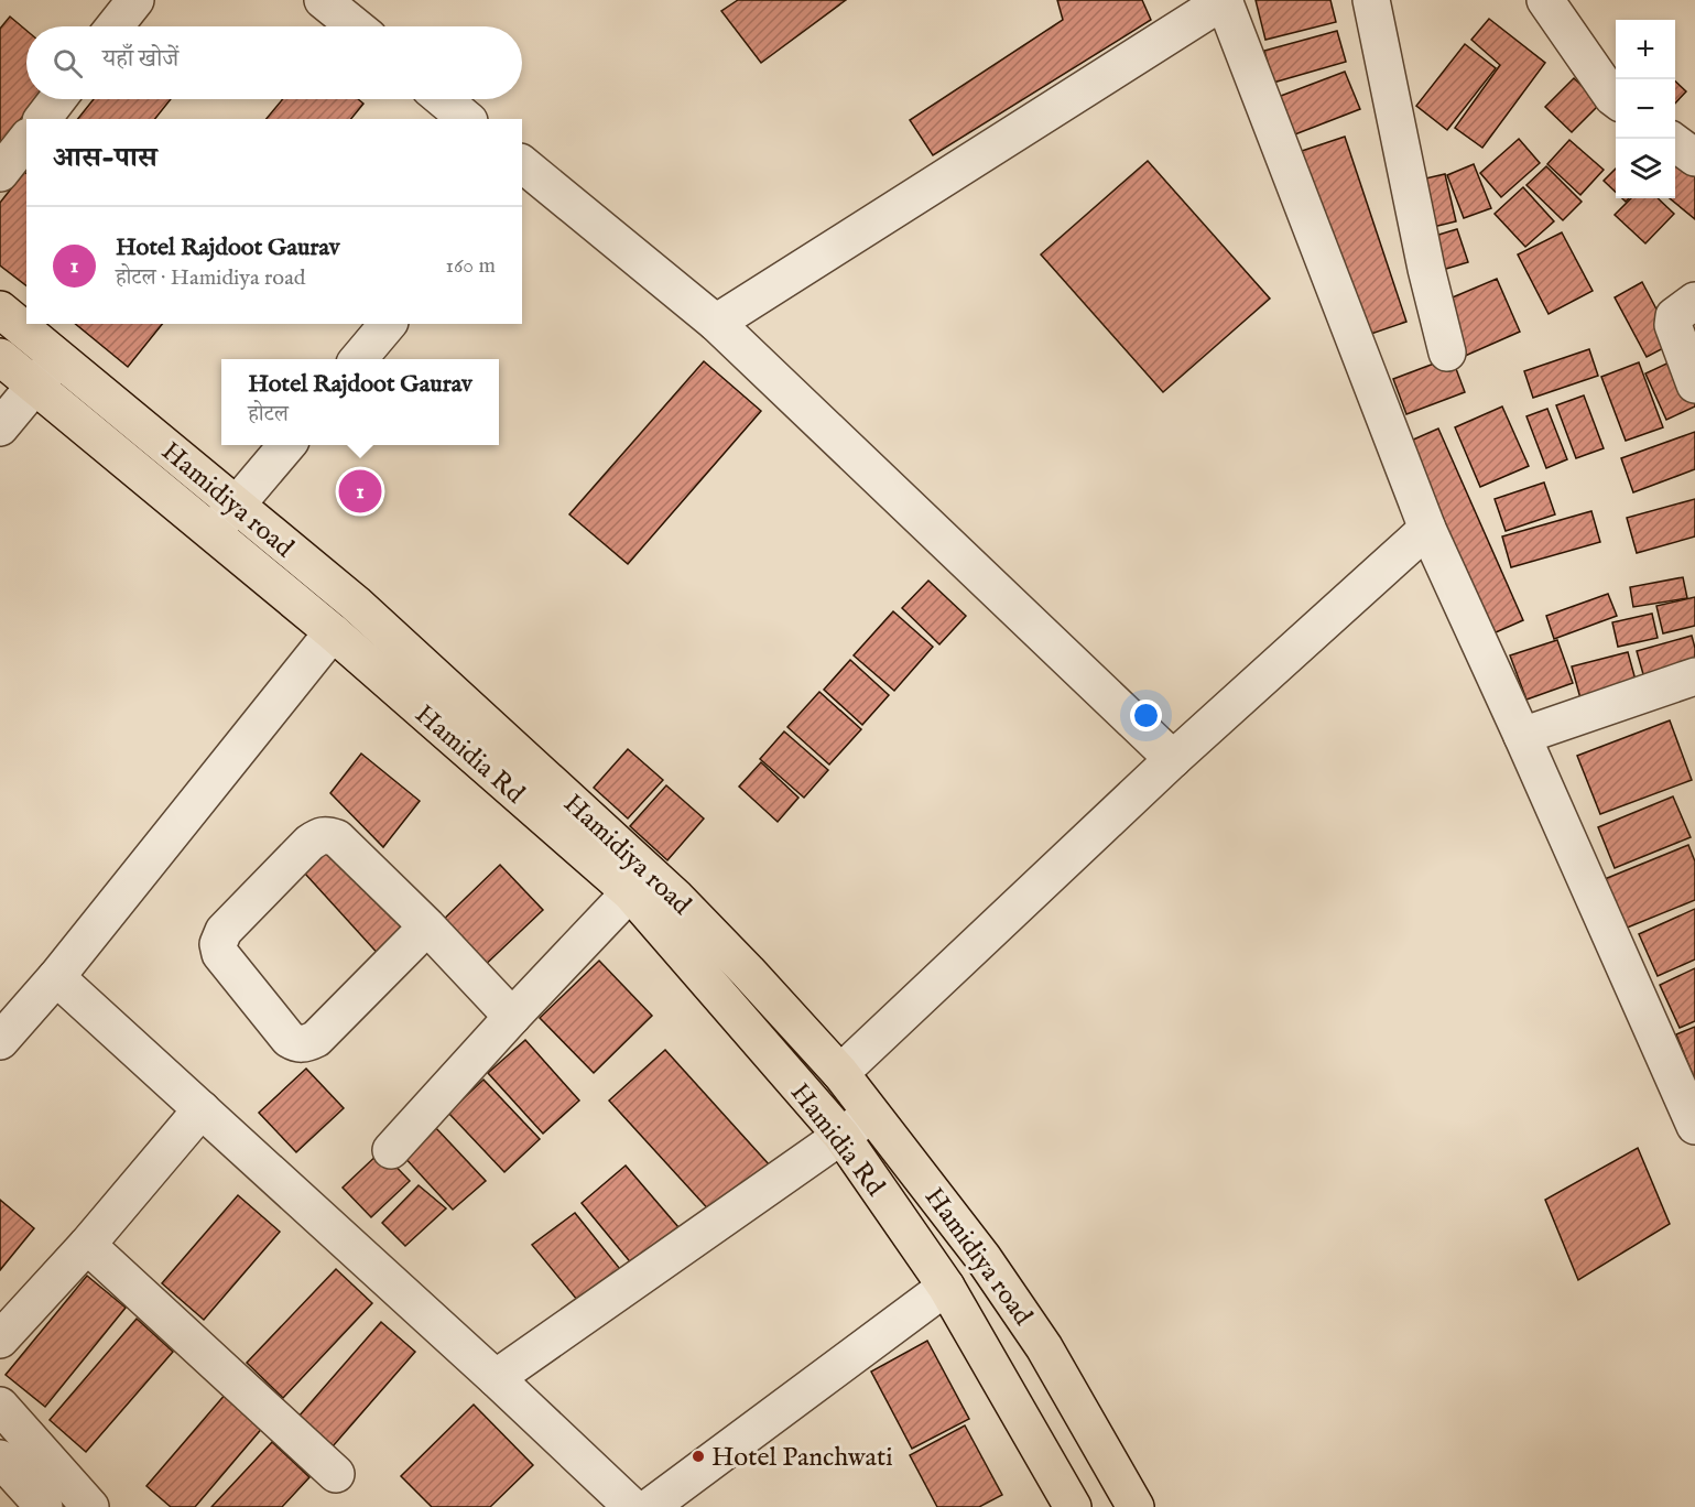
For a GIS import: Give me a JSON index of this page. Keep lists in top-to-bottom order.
{
  "streets": {
    "main road": ["Hamidiya road", "Hamidia Rd"]
  },
  "places": ["Hotel Panchwati"],
  "page": {
    "map_buttons": ["+", "−"],
    "search": "यहाँ खोजें",
    "heading": "आस-पास",
    "list": [
      {
        "mark": "1",
        "name": "Hotel Rajdoot Gaurav",
        "note": "होटल · Hamidiya road",
        "value": "160 m"
      }
    ],
    "popup": ["Hotel Rajdoot Gaurav", "होटल"],
    "pins": "1"
  }
}
